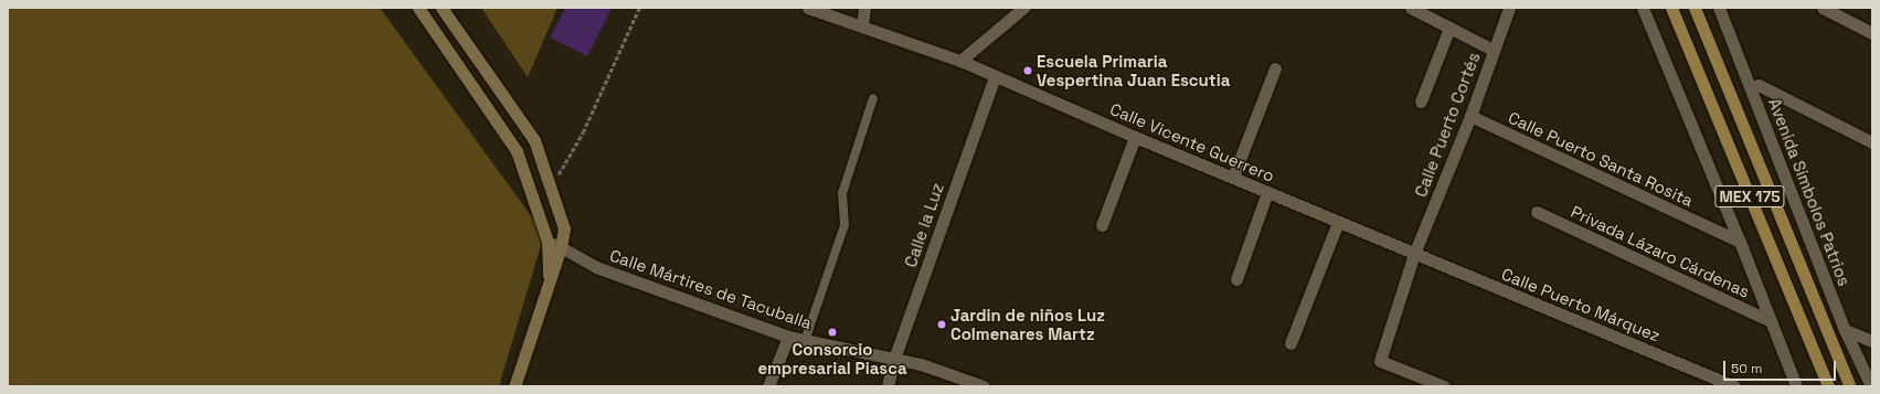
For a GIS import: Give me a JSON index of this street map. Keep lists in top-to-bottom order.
{
  "streets": {
    "main road": ["Avenida Símbolos Patrios", "MEX 175"],
    "street": [
      "Calle Puerto Cortés",
      "Calle Vicente Guerrero",
      "Calle Puerto Santa Rosita",
      "Calle la Luz",
      "Privada Lázaro Cárdenas",
      "Calle Mártires de Tacuballa",
      "Calle Puerto Márquez"
    ]
  },
  "crossings": [
    ["Calle Puerto Cortés", "Calle Vicente Guerrero"],
    ["Calle Puerto Cortés", "Calle Puerto Santa Rosita"],
    ["Calle Puerto Cortés", "Calle Puerto Márquez"],
    ["Calle Vicente Guerrero", "Calle la Luz"],
    ["Calle Vicente Guerrero", "Calle Puerto Márquez"],
    ["Calle la Luz", "Calle Mártires de Tacuballa"]
  ],
  "places": ["Escuela Primaria Vespertina Juan Escutia", "Jardin de niños Luz Colmenares Martz", "Consorcio empresarial Piasca"],
  "scale_bar": "50 m"
}
